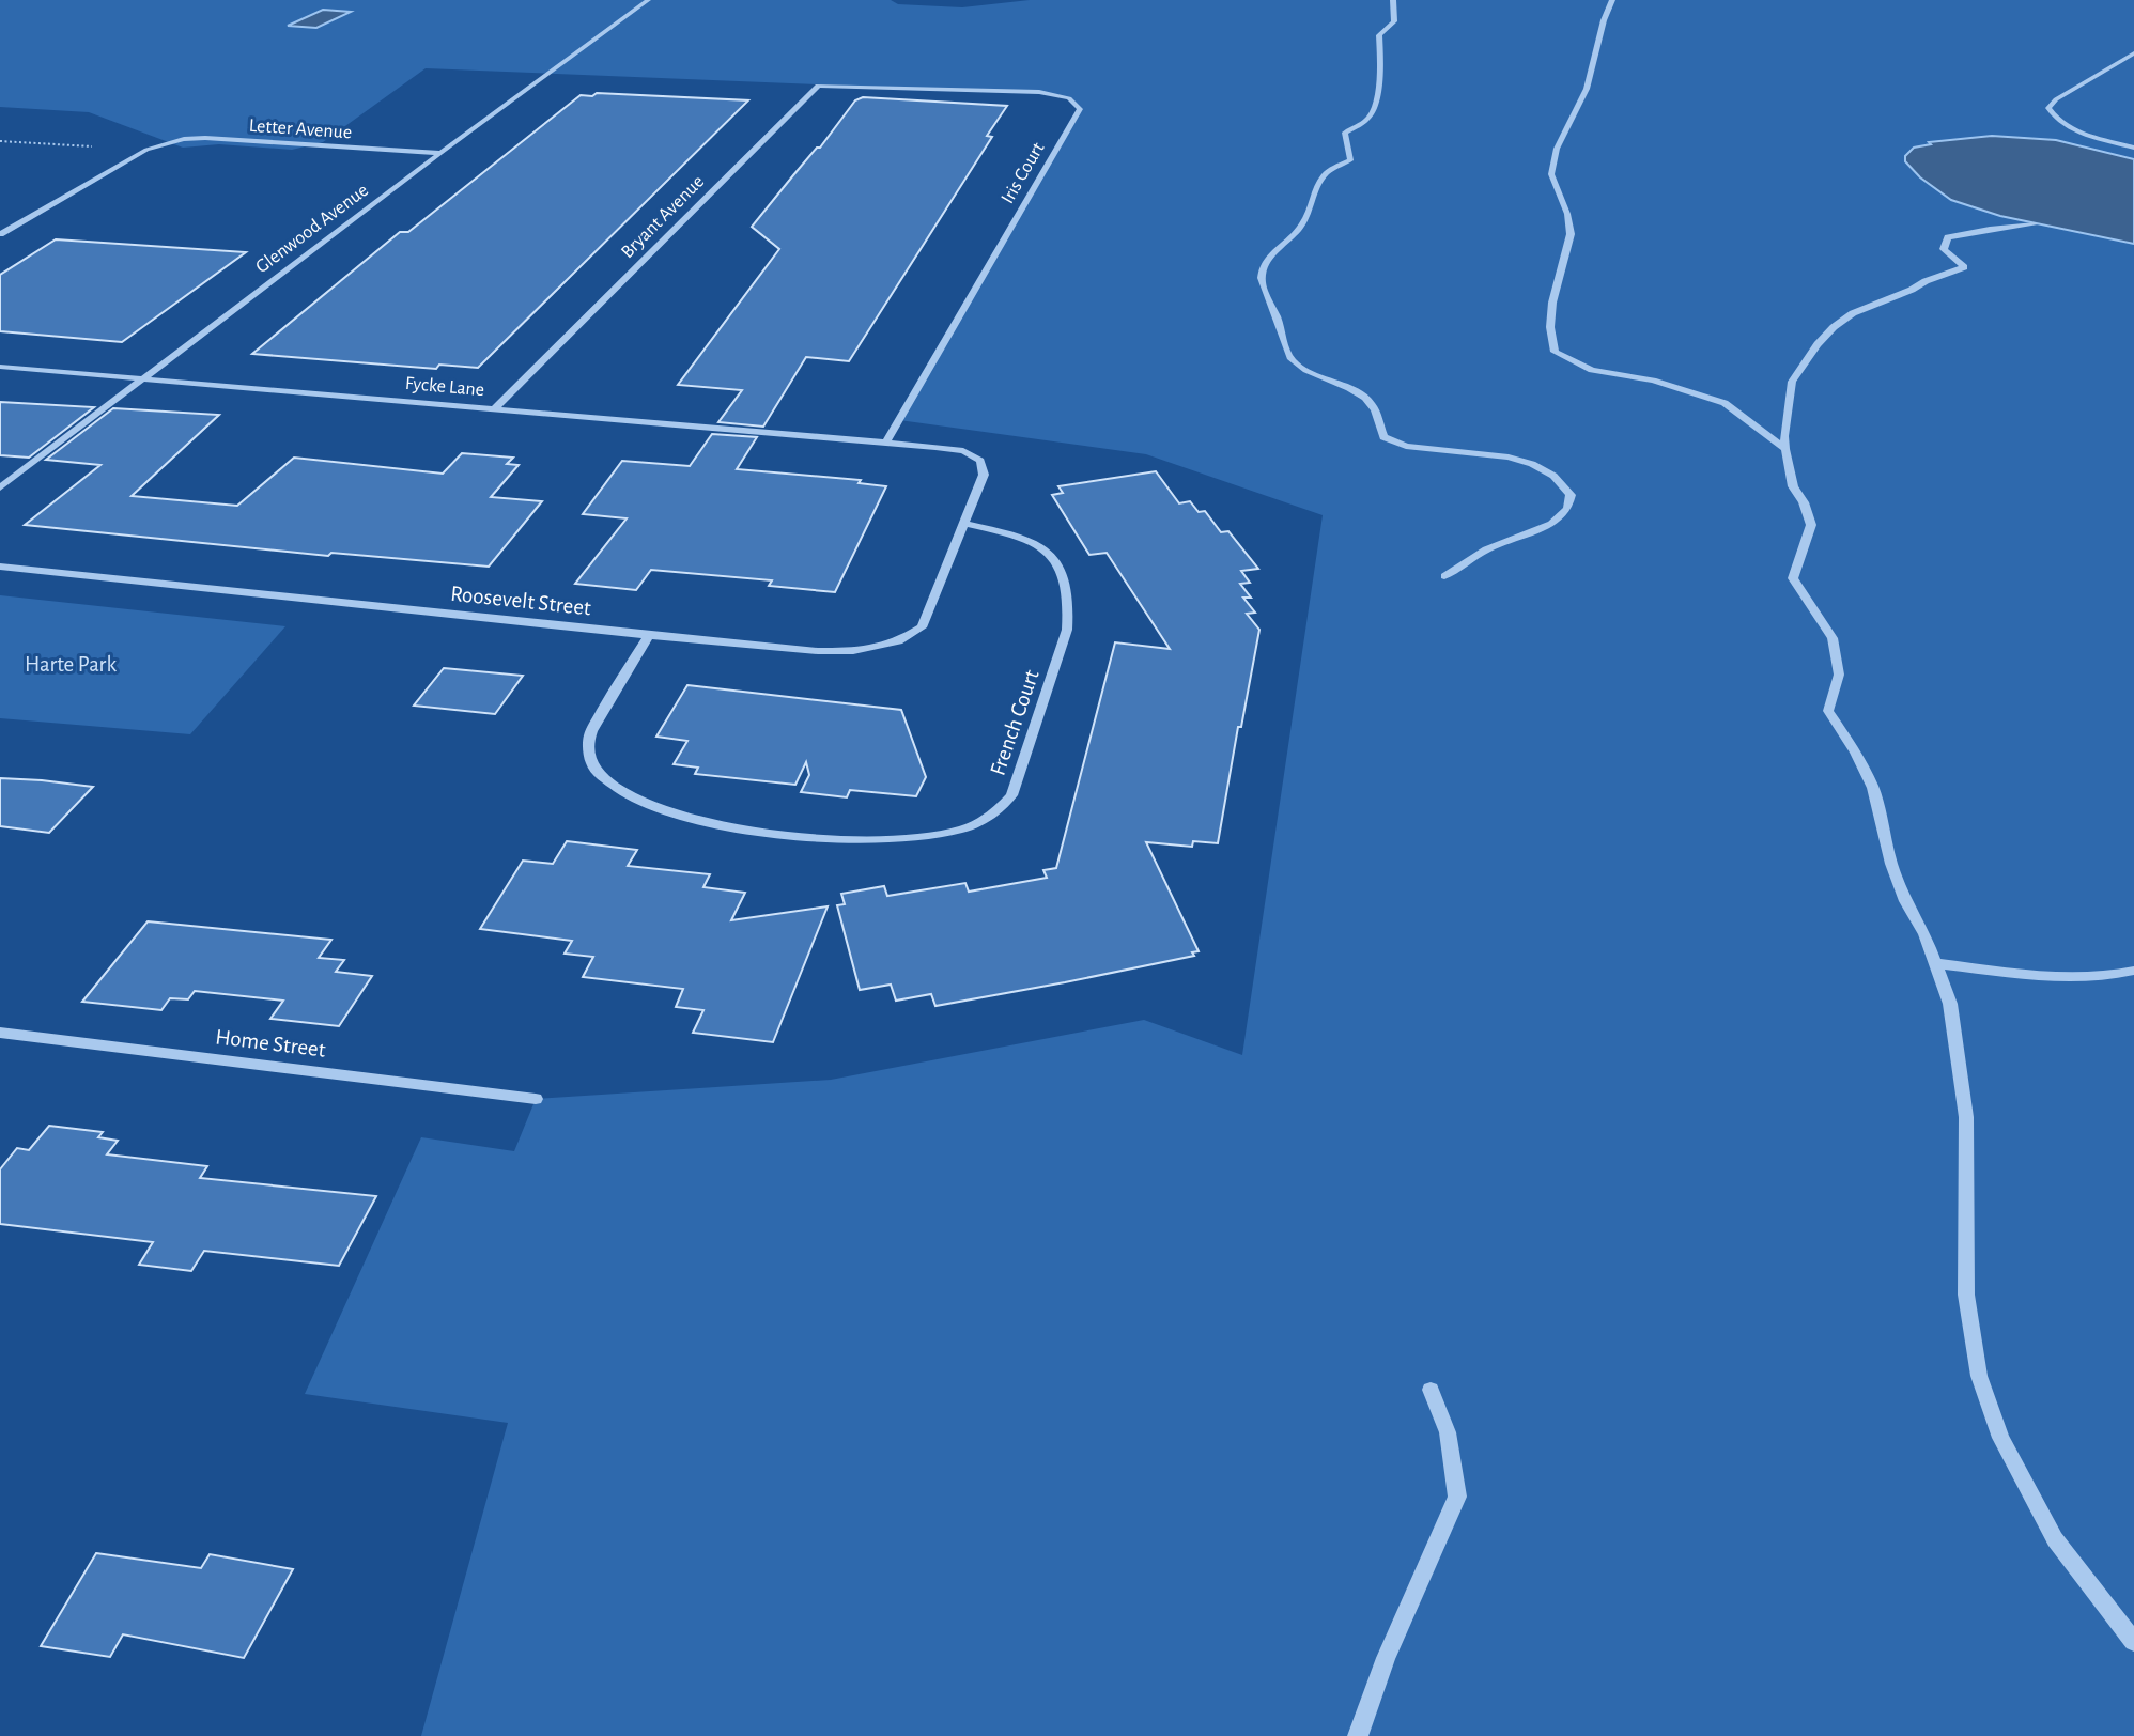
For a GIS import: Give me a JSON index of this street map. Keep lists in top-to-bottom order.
{
  "streets": {
    "street": [
      "Letter Avenue",
      "Iris Court",
      "Bryant Avenue",
      "Glenwood Avenue",
      "Fycke Lane",
      "Roosevelt Street",
      "French Court",
      "Home Street"
    ]
  },
  "crossings": [
    ["Letter Avenue", "Glenwood Avenue"],
    ["Iris Court", "Bryant Avenue"],
    ["Iris Court", "Fycke Lane"],
    ["Bryant Avenue", "Fycke Lane"],
    ["Glenwood Avenue", "Fycke Lane"],
    ["Roosevelt Street", "French Court"]
  ],
  "parks": ["Harte Park"]
}
